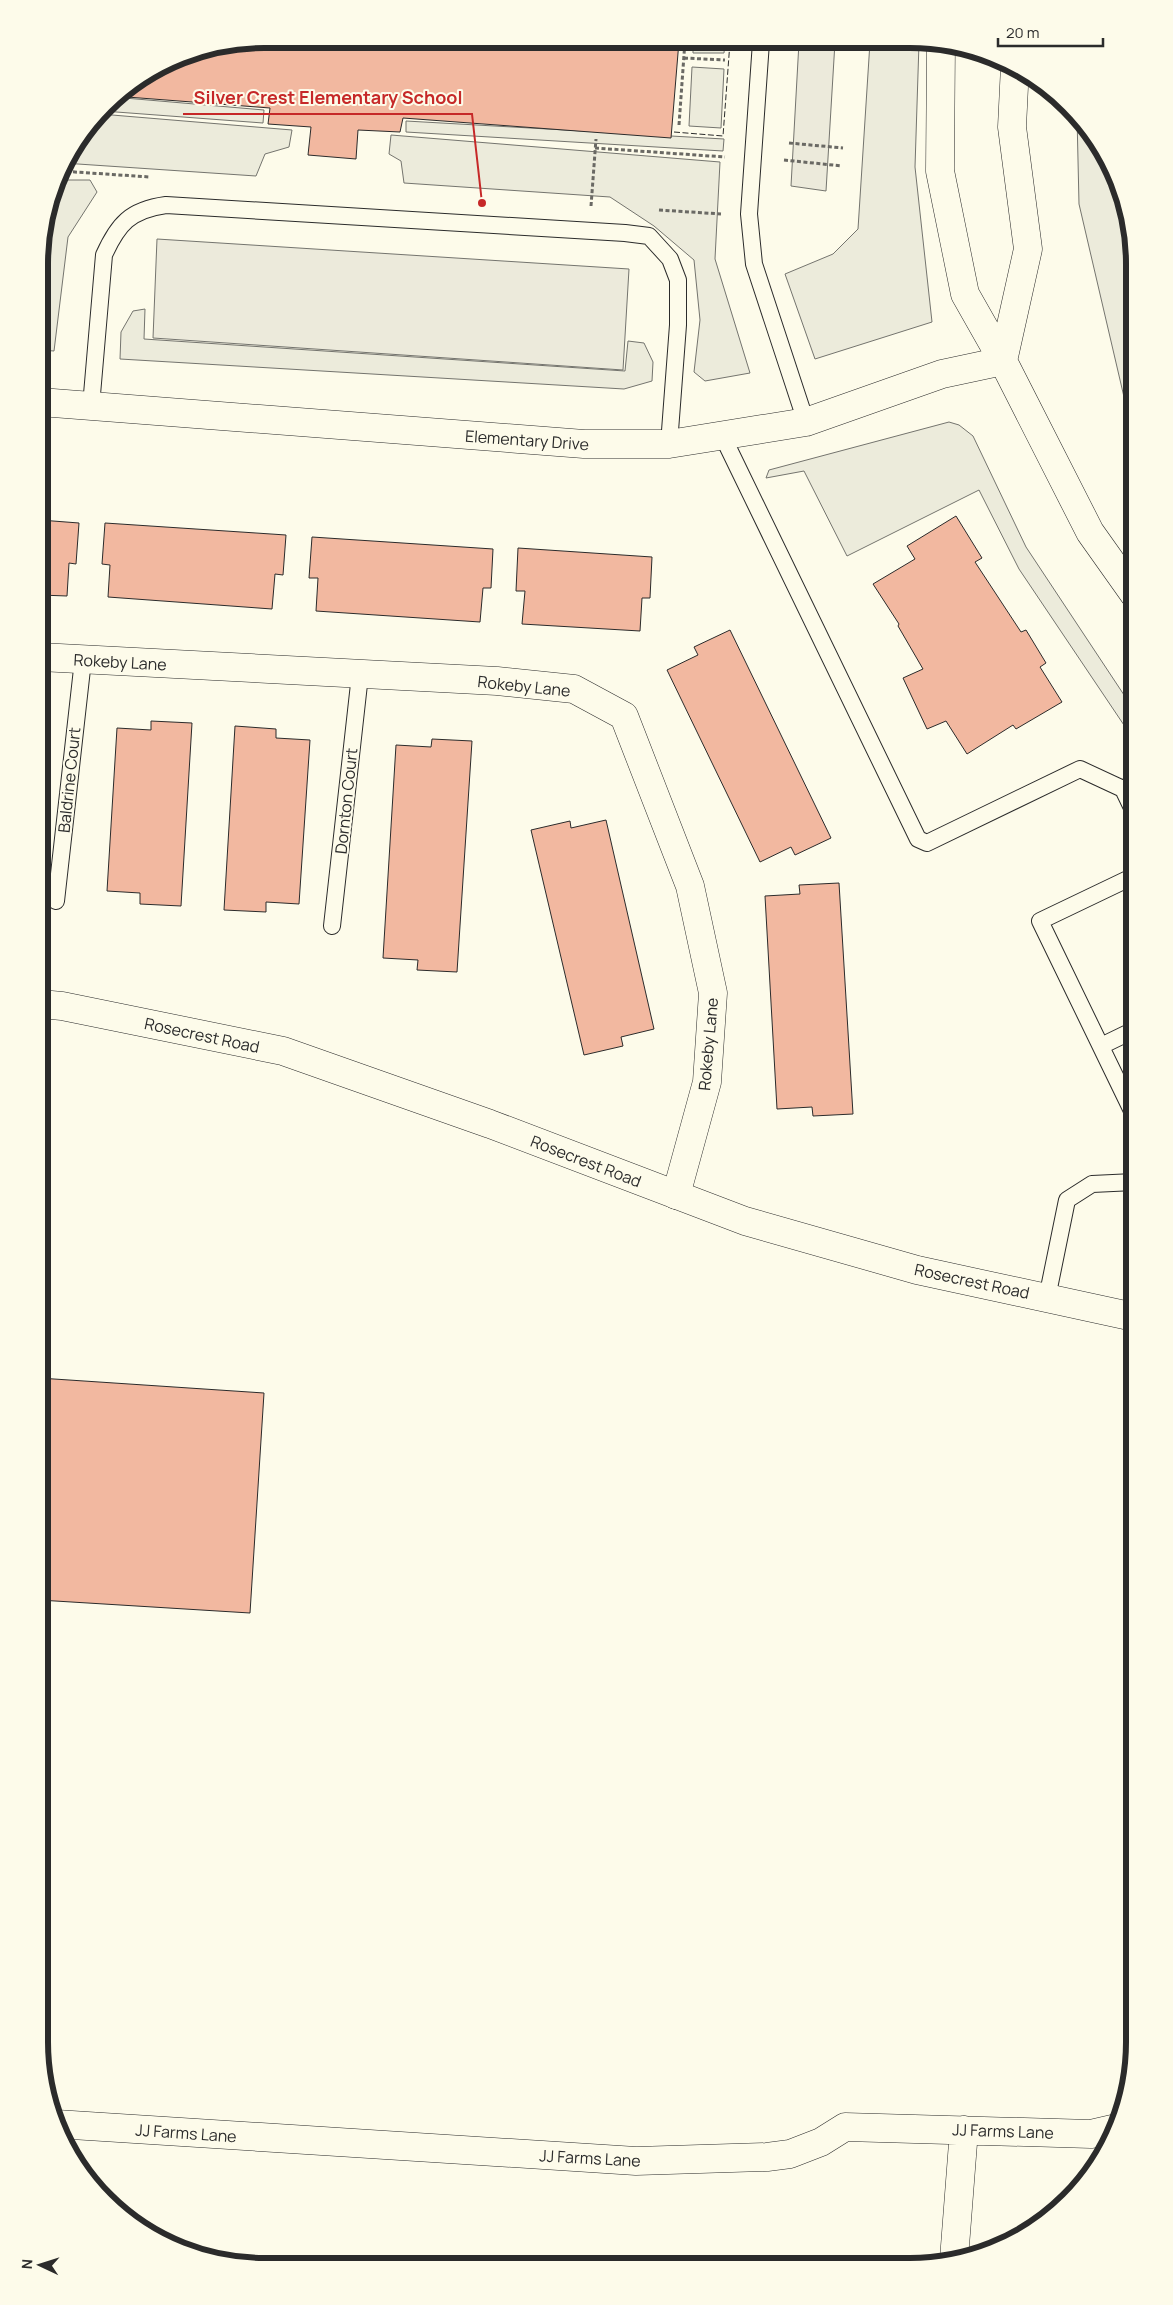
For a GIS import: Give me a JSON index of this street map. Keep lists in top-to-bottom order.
{
  "streets": {
    "street": [
      "Elementary Drive",
      "Rokeby Lane",
      "Rosecrest Road",
      "JJ Farms Lane"
    ],
    "lane": ["Baldrine Court", "Dornton Court"]
  },
  "crossings": [
    ["Rokeby Lane", "Baldrine Court"],
    ["Rokeby Lane", "Dornton Court"],
    ["Rokeby Lane", "Rosecrest Road"]
  ],
  "places": ["Silver Crest Elementary School"],
  "scale_bar": "20 m",
  "north": "left"
}
